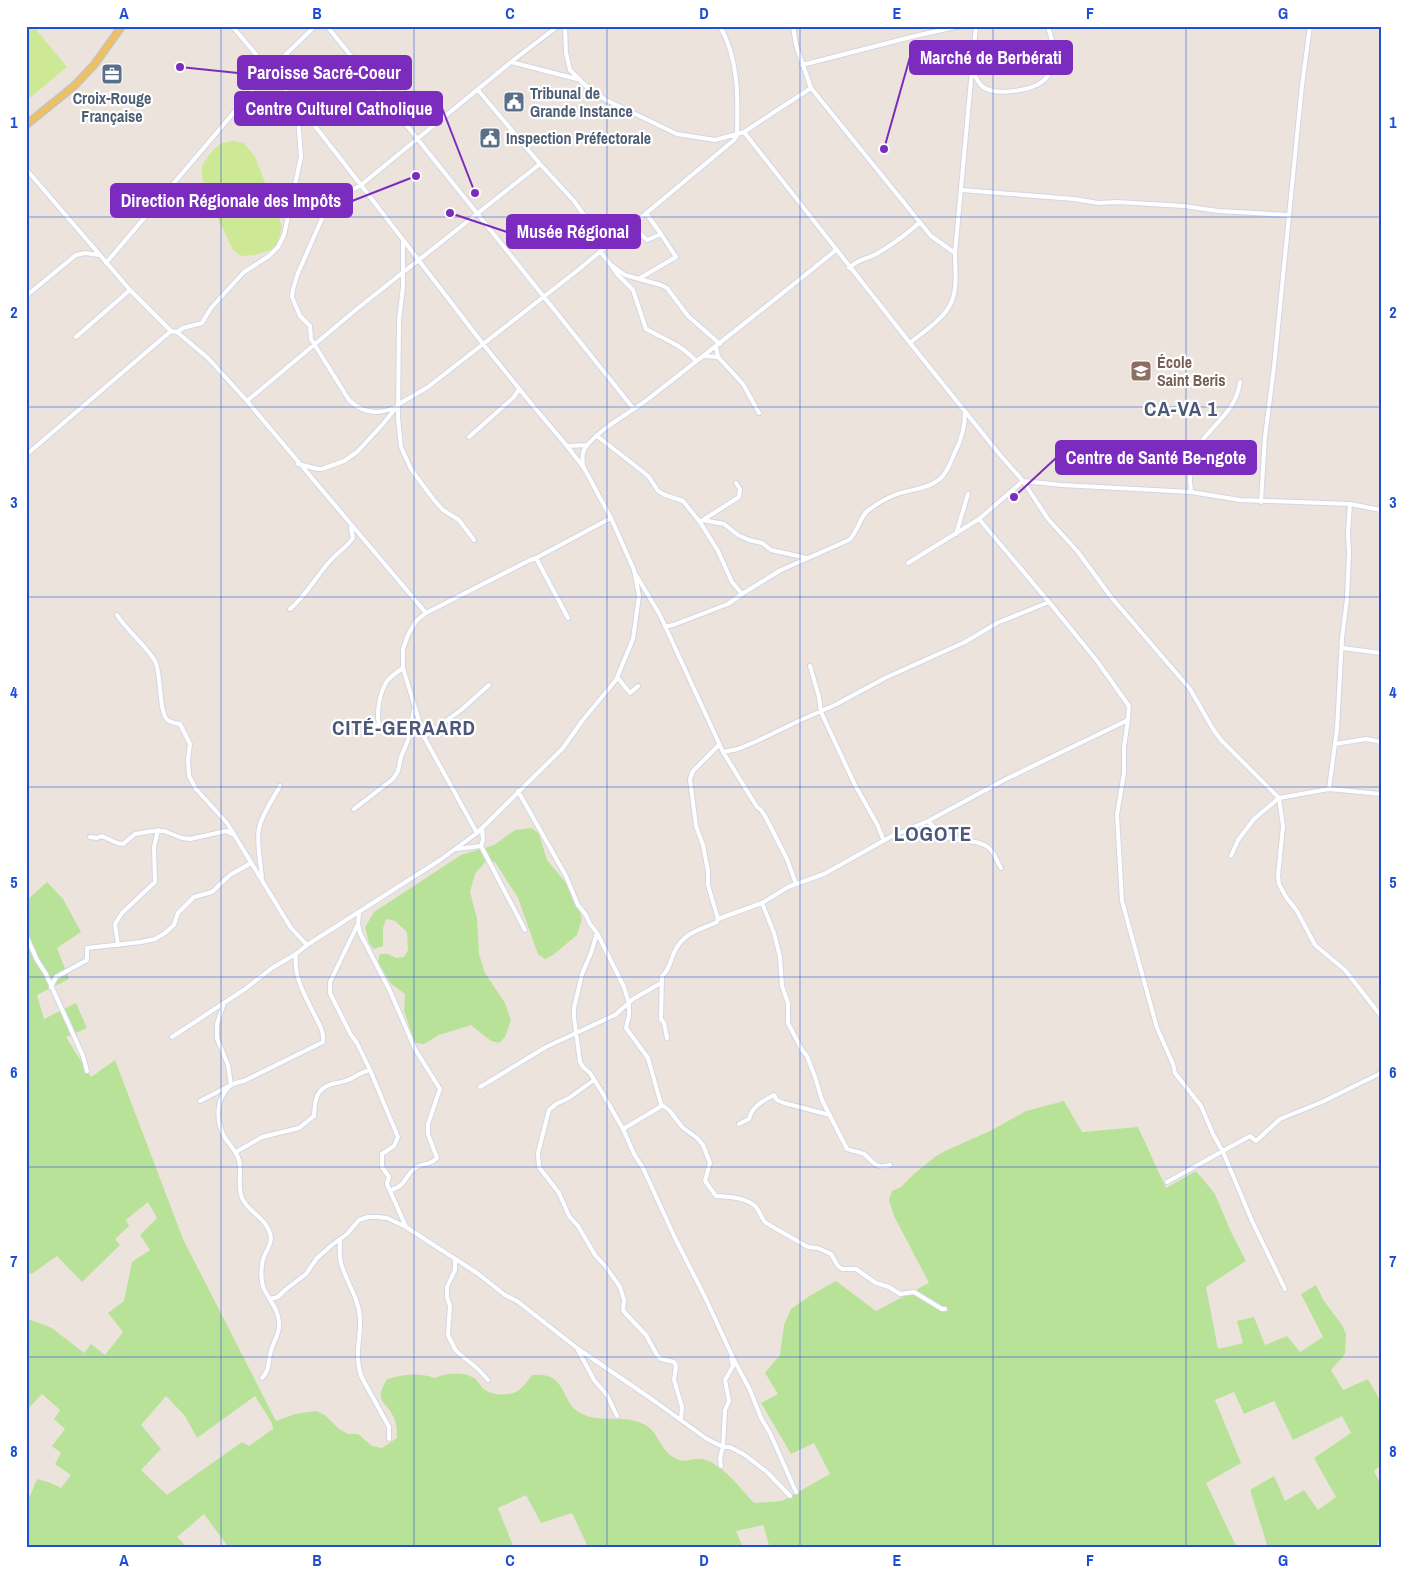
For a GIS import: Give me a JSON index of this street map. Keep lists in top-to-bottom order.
{
  "districts": ["CA-VA 1", "CITÉ-GERAARD", "LOGOTE"],
  "places": {
    "other": [
      "Paroisse Sacré-Coeur",
      "Marché de Berbérati",
      "Direction Régionale des Impôts",
      "Centre Culturel Catholique",
      "Musée Régional",
      "Centre de Santé Be-ngote"
    ],
    "office": ["Croix-Rouge Française"],
    "public building": ["Tribunal de Grande Instance", "Inspection Préfectorale"],
    "school or university": ["École Saint Beris"]
  },
  "grid": {
    "columns": [
      "A",
      "B",
      "C",
      "D",
      "E",
      "F",
      "G"
    ],
    "rows": [
      "1",
      "2",
      "3",
      "4",
      "5",
      "6",
      "7",
      "8"
    ]
  }
}
